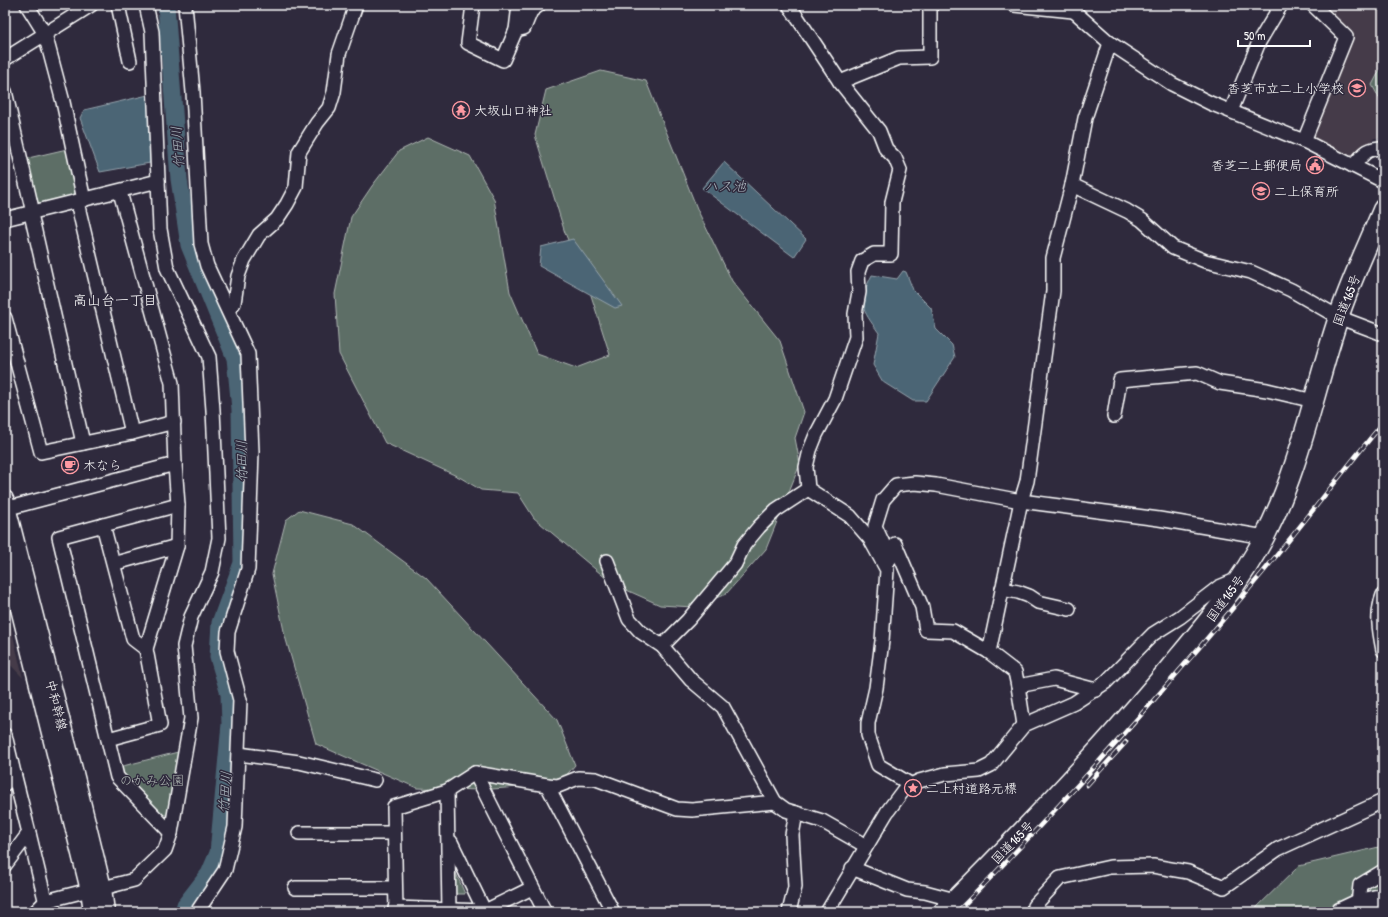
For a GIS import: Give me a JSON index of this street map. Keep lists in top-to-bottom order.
{
  "streets": {
    "highway": ["国道165号"],
    "main road": ["中和幹線"]
  },
  "districts": ["高山台一丁目"],
  "water": ["竹田川", "ハス池"],
  "parks": ["のかみ公園"],
  "places": {
    "school or university": ["香芝市立二上小学校", "二上保育所"],
    "temple": ["大坂山口神社"],
    "public building": ["香芝二上郵便局"],
    "cafe": ["木なら"],
    "place": ["二上村道路元標"]
  },
  "scale_bar": "50 m"
}
